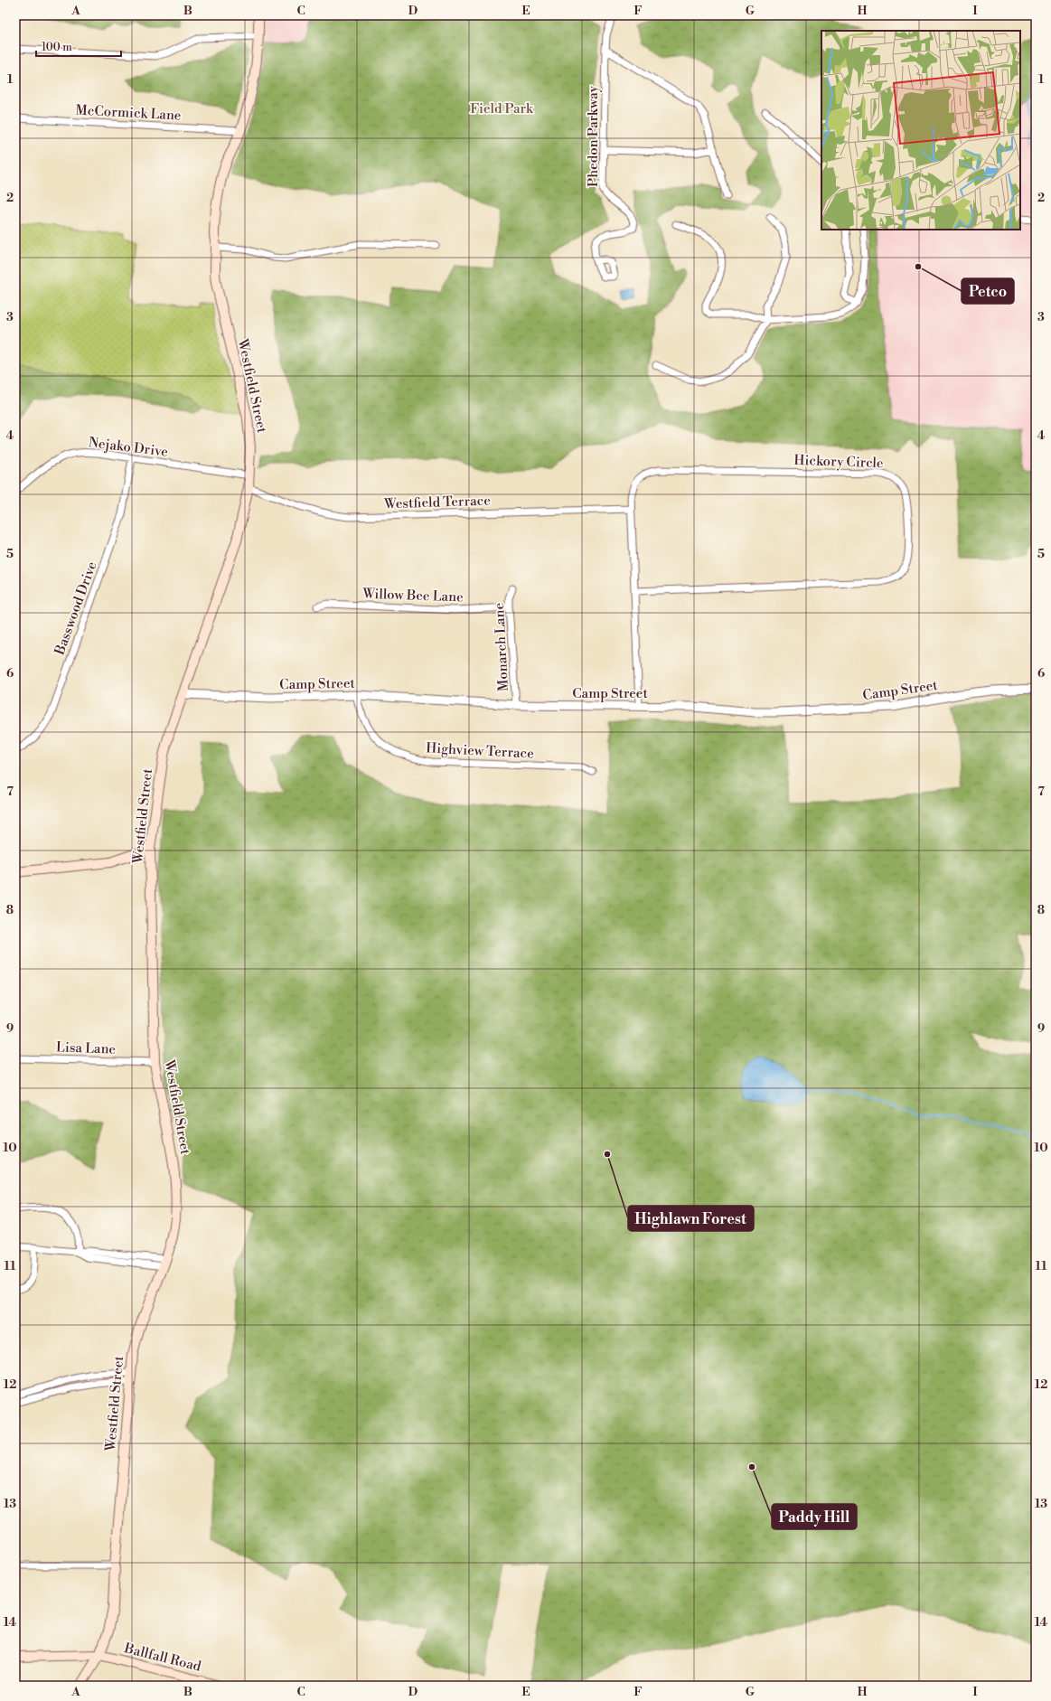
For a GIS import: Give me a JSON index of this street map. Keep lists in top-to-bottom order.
{
  "streets": {
    "main road": ["Westfield Street", "Ballfall Road"],
    "street": [
      "McCormick Lane",
      "Phedon Parkway",
      "Nejako Drive",
      "Hickory Circle",
      "Westfield Terrace",
      "Willow Bee Lane",
      "Basswood Drive",
      "Monarch Lane",
      "Camp Street",
      "Highview Terrace",
      "Lisa Lane"
    ]
  },
  "crossings": [
    ["McCormick Lane", "Westfield Street"],
    ["Westfield Street", "Nejako Drive"],
    ["Westfield Street", "Westfield Terrace"],
    ["Westfield Street", "Camp Street"],
    ["Westfield Street", "Lisa Lane"],
    ["Westfield Street", "Ballfall Road"],
    ["Nejako Drive", "Basswood Drive"],
    ["Hickory Circle", "Westfield Terrace"],
    ["Hickory Circle", "Camp Street"],
    ["Willow Bee Lane", "Monarch Lane"],
    ["Monarch Lane", "Camp Street"],
    ["Camp Street", "Highview Terrace"]
  ],
  "parks": ["Field Park"],
  "places": ["Petco", "Highlawn Forest", "Paddy Hill"],
  "scale_bar": "100 m",
  "grid": {
    "columns": [
      "A",
      "B",
      "C",
      "D",
      "E",
      "F",
      "G",
      "H",
      "I"
    ],
    "rows": [
      "1",
      "2",
      "3",
      "4",
      "5",
      "6",
      "7",
      "8",
      "9",
      "10",
      "11",
      "12",
      "13",
      "14"
    ]
  }
}
